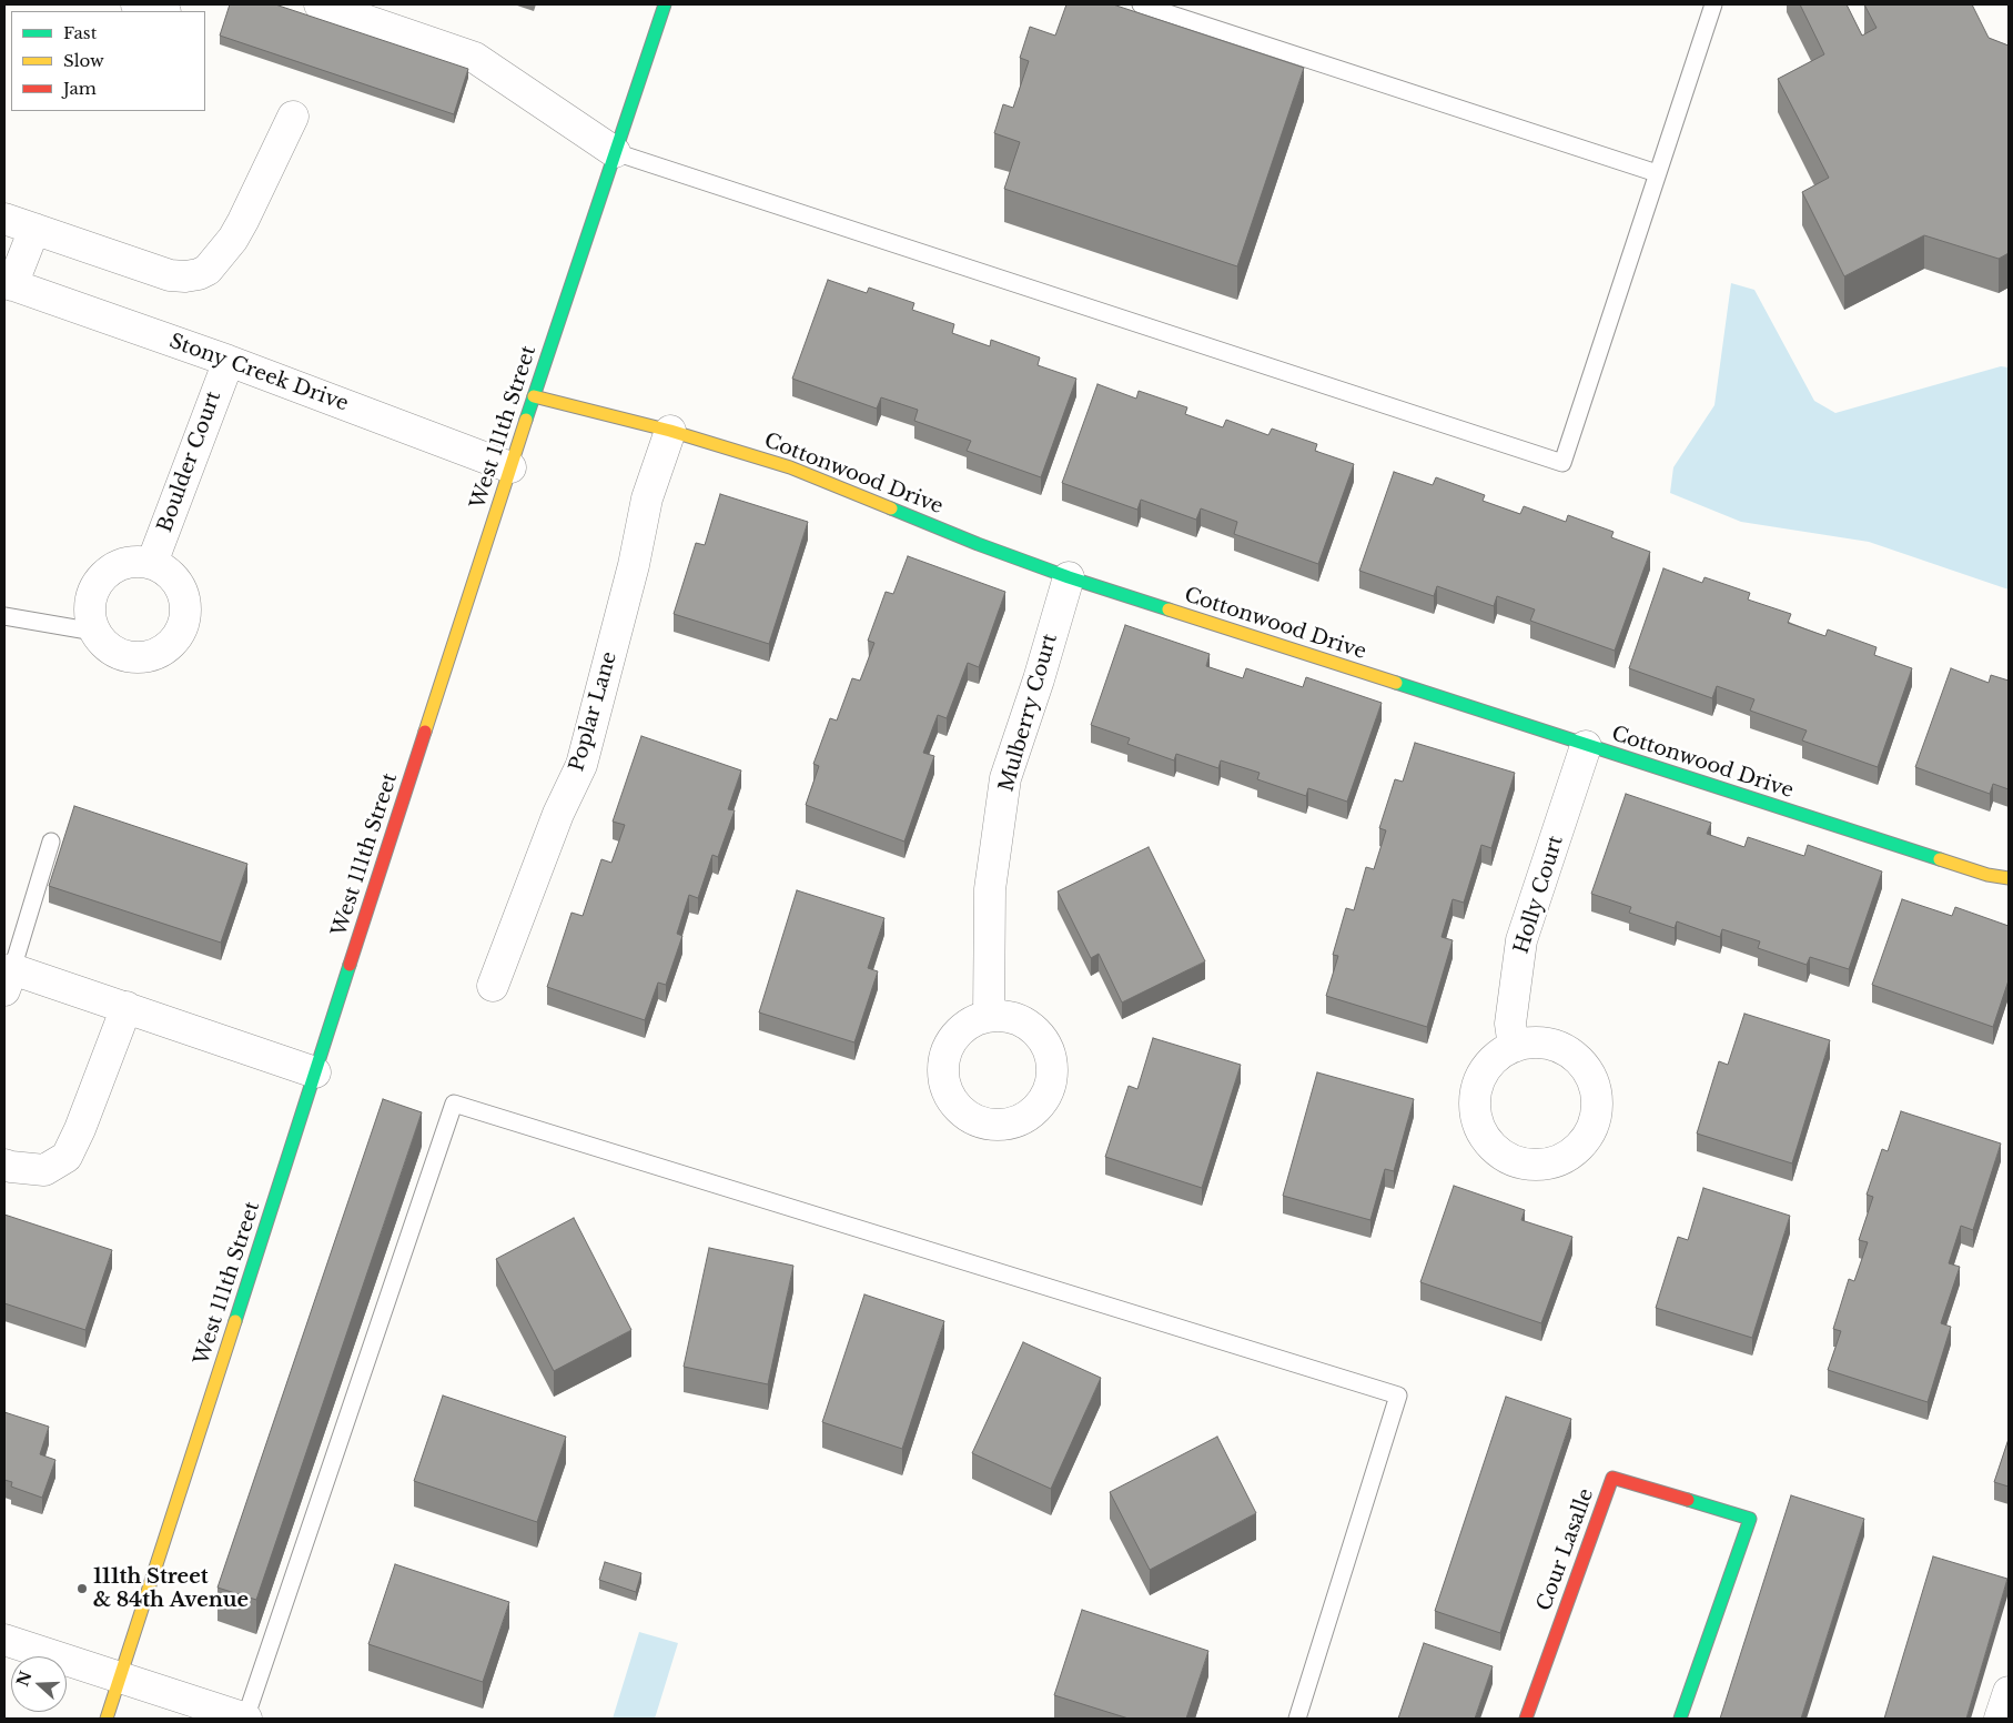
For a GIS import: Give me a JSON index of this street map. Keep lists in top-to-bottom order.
{
  "streets": {
    "street": [
      "Stony Creek Drive",
      "West 111th Street",
      "Boulder Court",
      "Cottonwood Drive",
      "Poplar Lane",
      "Mulberry Court",
      "Holly Court",
      "Cour Lasalle"
    ]
  },
  "crossings": [
    ["Stony Creek Drive", "West 111th Street"],
    ["Stony Creek Drive", "Boulder Court"],
    ["West 111th Street", "Cottonwood Drive"],
    ["Cottonwood Drive", "Poplar Lane"],
    ["Cottonwood Drive", "Mulberry Court"],
    ["Cottonwood Drive", "Holly Court"]
  ],
  "places": ["111th Street & 84th Avenue"],
  "legend": ["Fast", "Slow", "Jam"],
  "north": "left"
}
